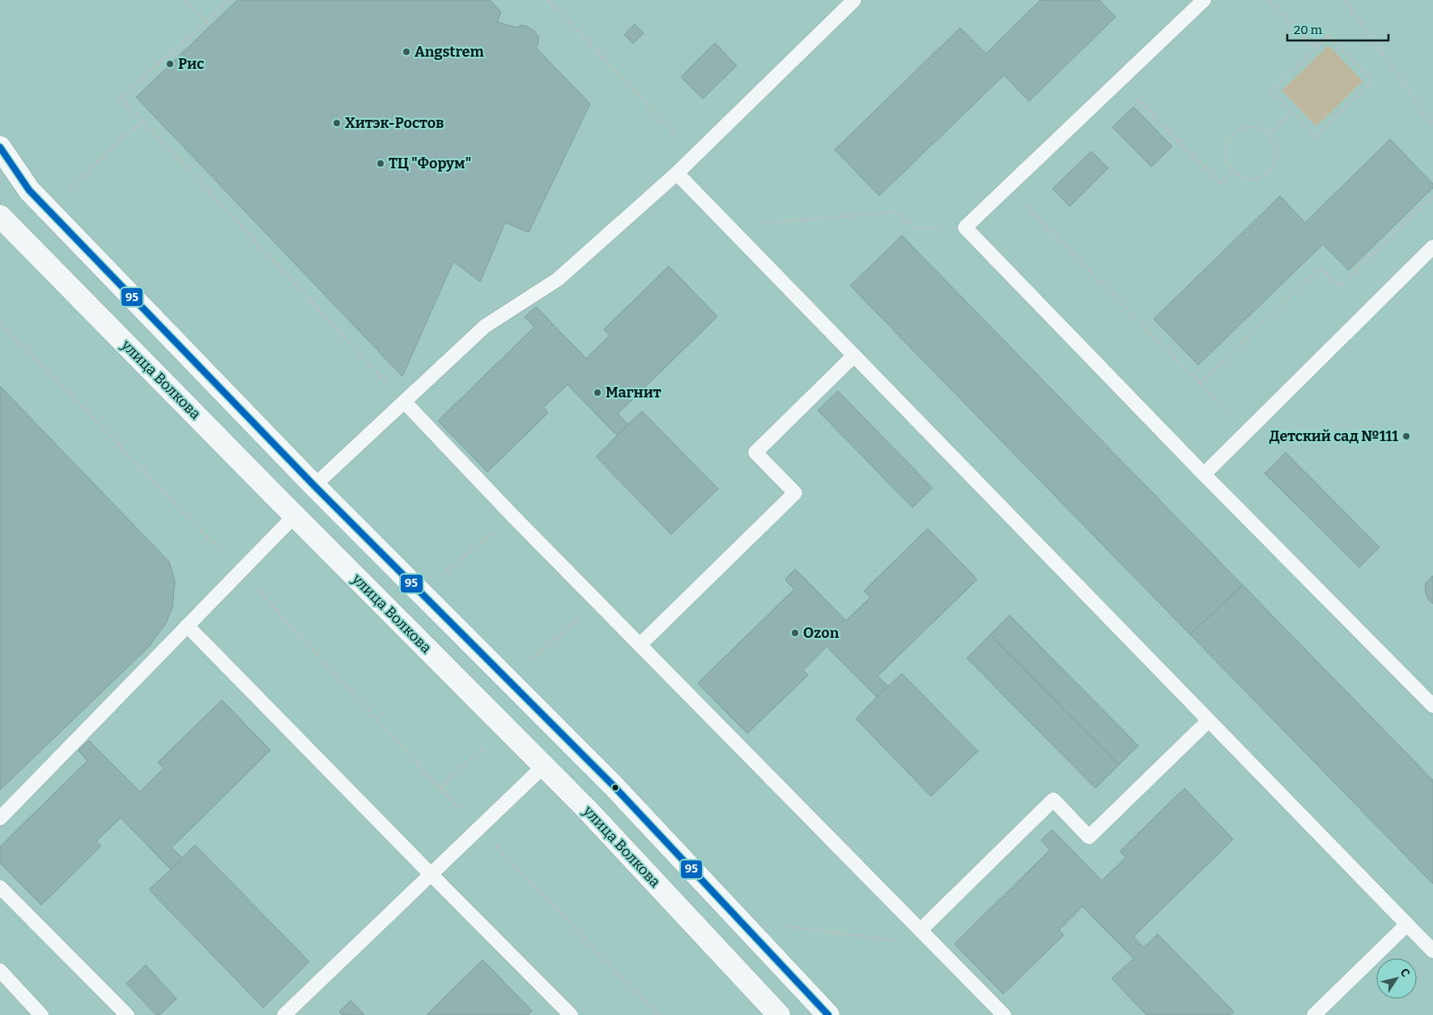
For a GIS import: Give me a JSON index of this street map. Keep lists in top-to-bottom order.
{
  "streets": {
    "main road": ["улица Волкова"]
  },
  "places": [
    "Angstrem",
    "Рис",
    "Хитэк-Ростов",
    "ТЦ \"Форум\"",
    "Магнит",
    "Детский сад №111",
    "Ozon"
  ],
  "lines": ["transit line 95"],
  "scale_bar": "20 m",
  "north": "top right"
}
